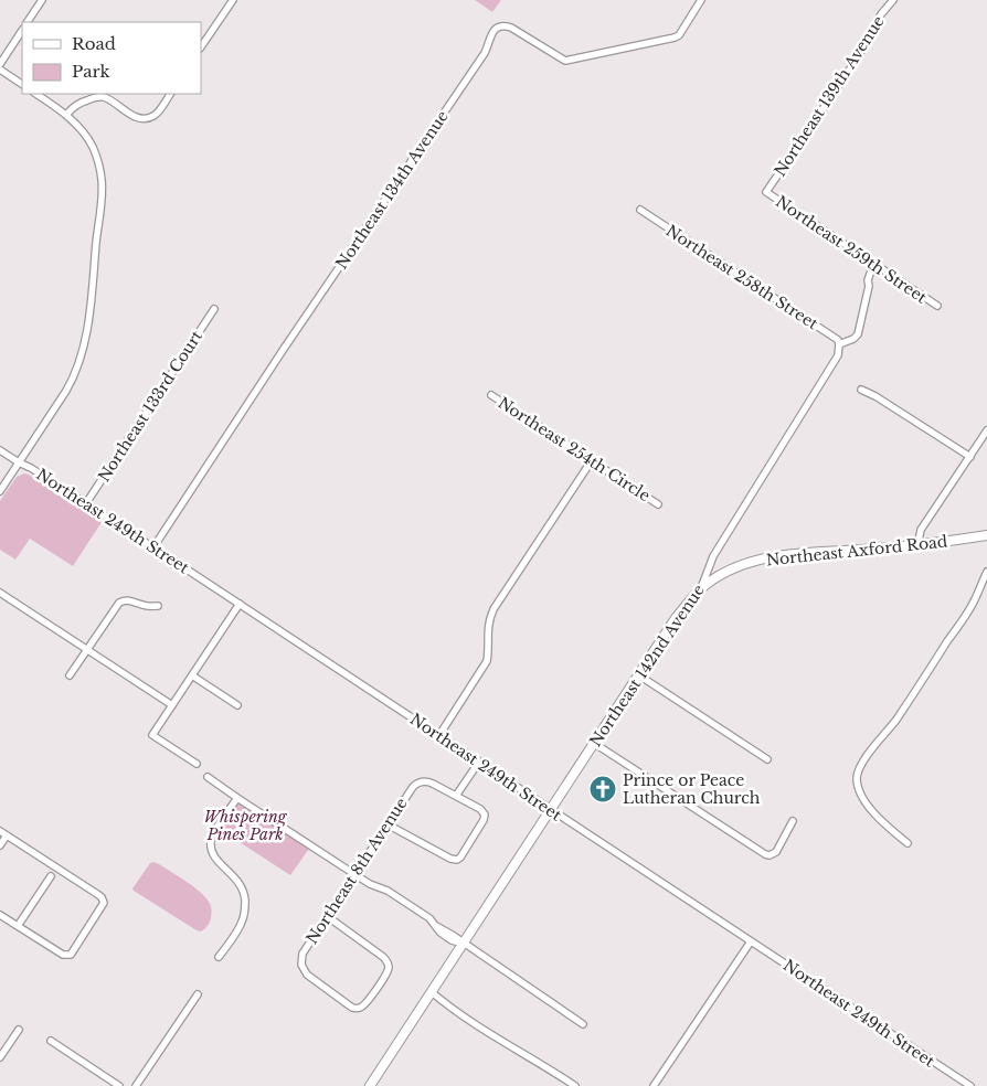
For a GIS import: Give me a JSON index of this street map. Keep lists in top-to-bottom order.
{
  "streets": {
    "main road": ["Northeast Axford Road", "Northeast 142nd Avenue"],
    "street": [
      "Northeast 139th Avenue",
      "Northeast 134th Avenue",
      "Northeast 259th Street",
      "Northeast 258th Street",
      "Northeast 133rd Court",
      "Northeast 254th Circle",
      "Northeast 249th Street",
      "Northeast 8th Avenue"
    ]
  },
  "crossings": [
    ["Northeast 139th Avenue", "Northeast 259th Street"],
    ["Northeast 134th Avenue", "Northeast 249th Street"],
    ["Northeast 259th Street", "Northeast 142nd Avenue"],
    ["Northeast 258th Street", "Northeast 142nd Avenue"],
    ["Northeast 133rd Court", "Northeast 249th Street"],
    ["Northeast 249th Street", "Northeast 142nd Avenue"],
    ["Northeast Axford Road", "Northeast 142nd Avenue"]
  ],
  "parks": ["Whispering Pines Park"],
  "places": {
    "church": ["Prince or Peace Lutheran Church"]
  },
  "legend": ["Road", "Park"]
}
